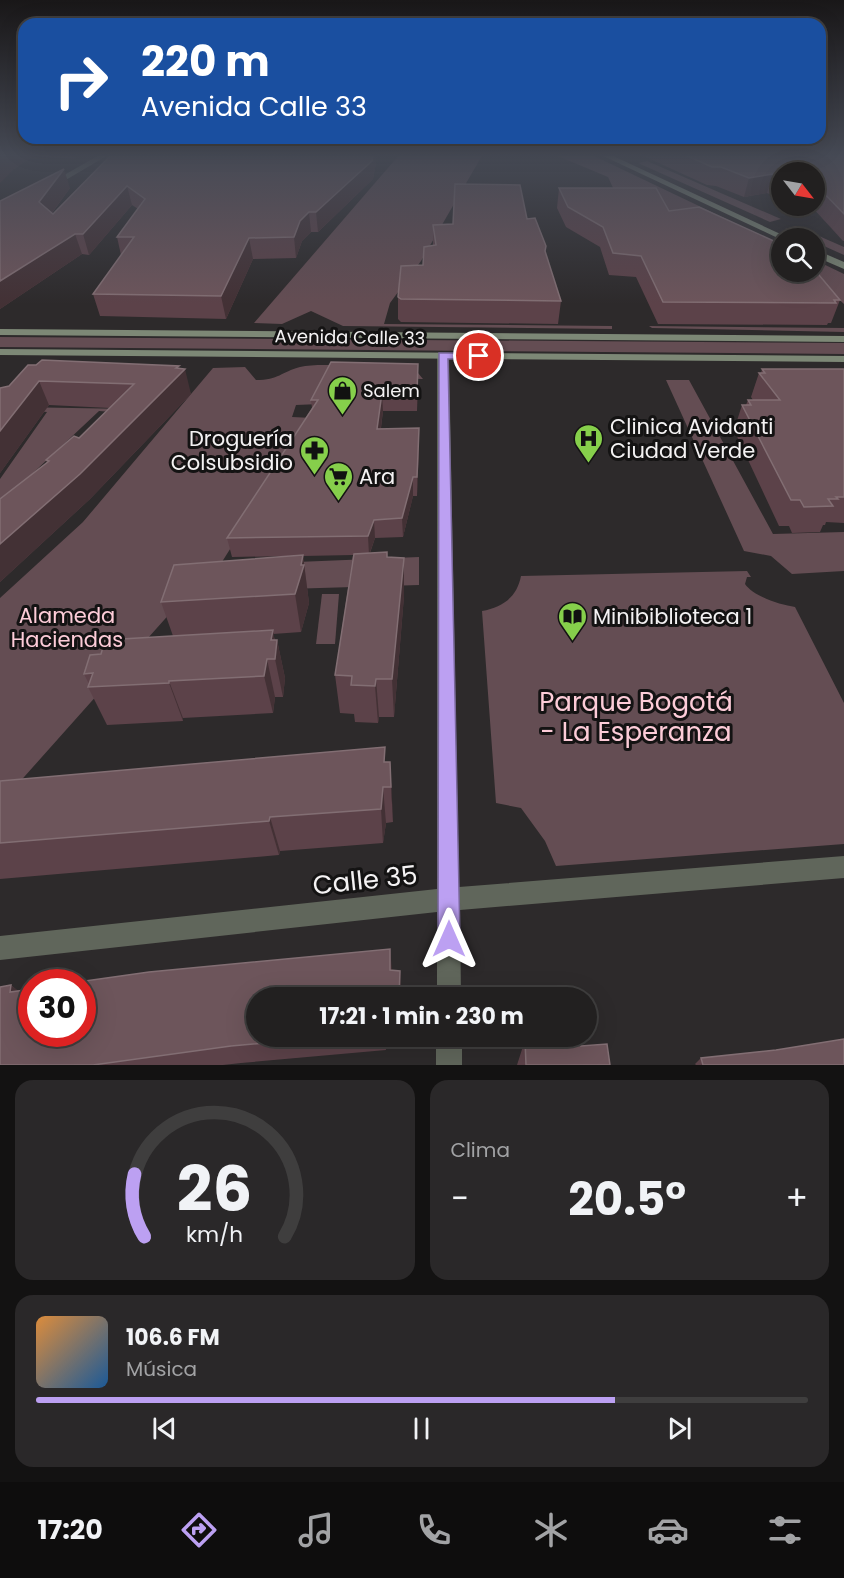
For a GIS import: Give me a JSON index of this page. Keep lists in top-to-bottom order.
{
  "streets": {
    "main road": ["Avenida Calle 33"],
    "street": ["Calle 35"]
  },
  "parks": ["Alameda Haciendas", "Parque Bogotá - La Esperanza"],
  "places": {
    "shop": ["Salem"],
    "hospital": ["Clinica Avidanti Ciudad Verde"],
    "pharmacy": ["Droguería Colsubsidio"],
    "supermarket": ["Ara"],
    "library": ["Minibiblioteca 1"]
  },
  "north": "bottom right",
  "page": {
    "turn": ["220 m", "Avenida Calle 33"],
    "limit": "30",
    "trip": "17:21 · 1 min · 230 m",
    "tile": "Clima",
    "heat": ["−", "20.5°", "+"],
    "song": ["106.6 FM", "Música"],
    "tabs": "17:20",
    "gauge": ["26", "km/h"]
  }
}
